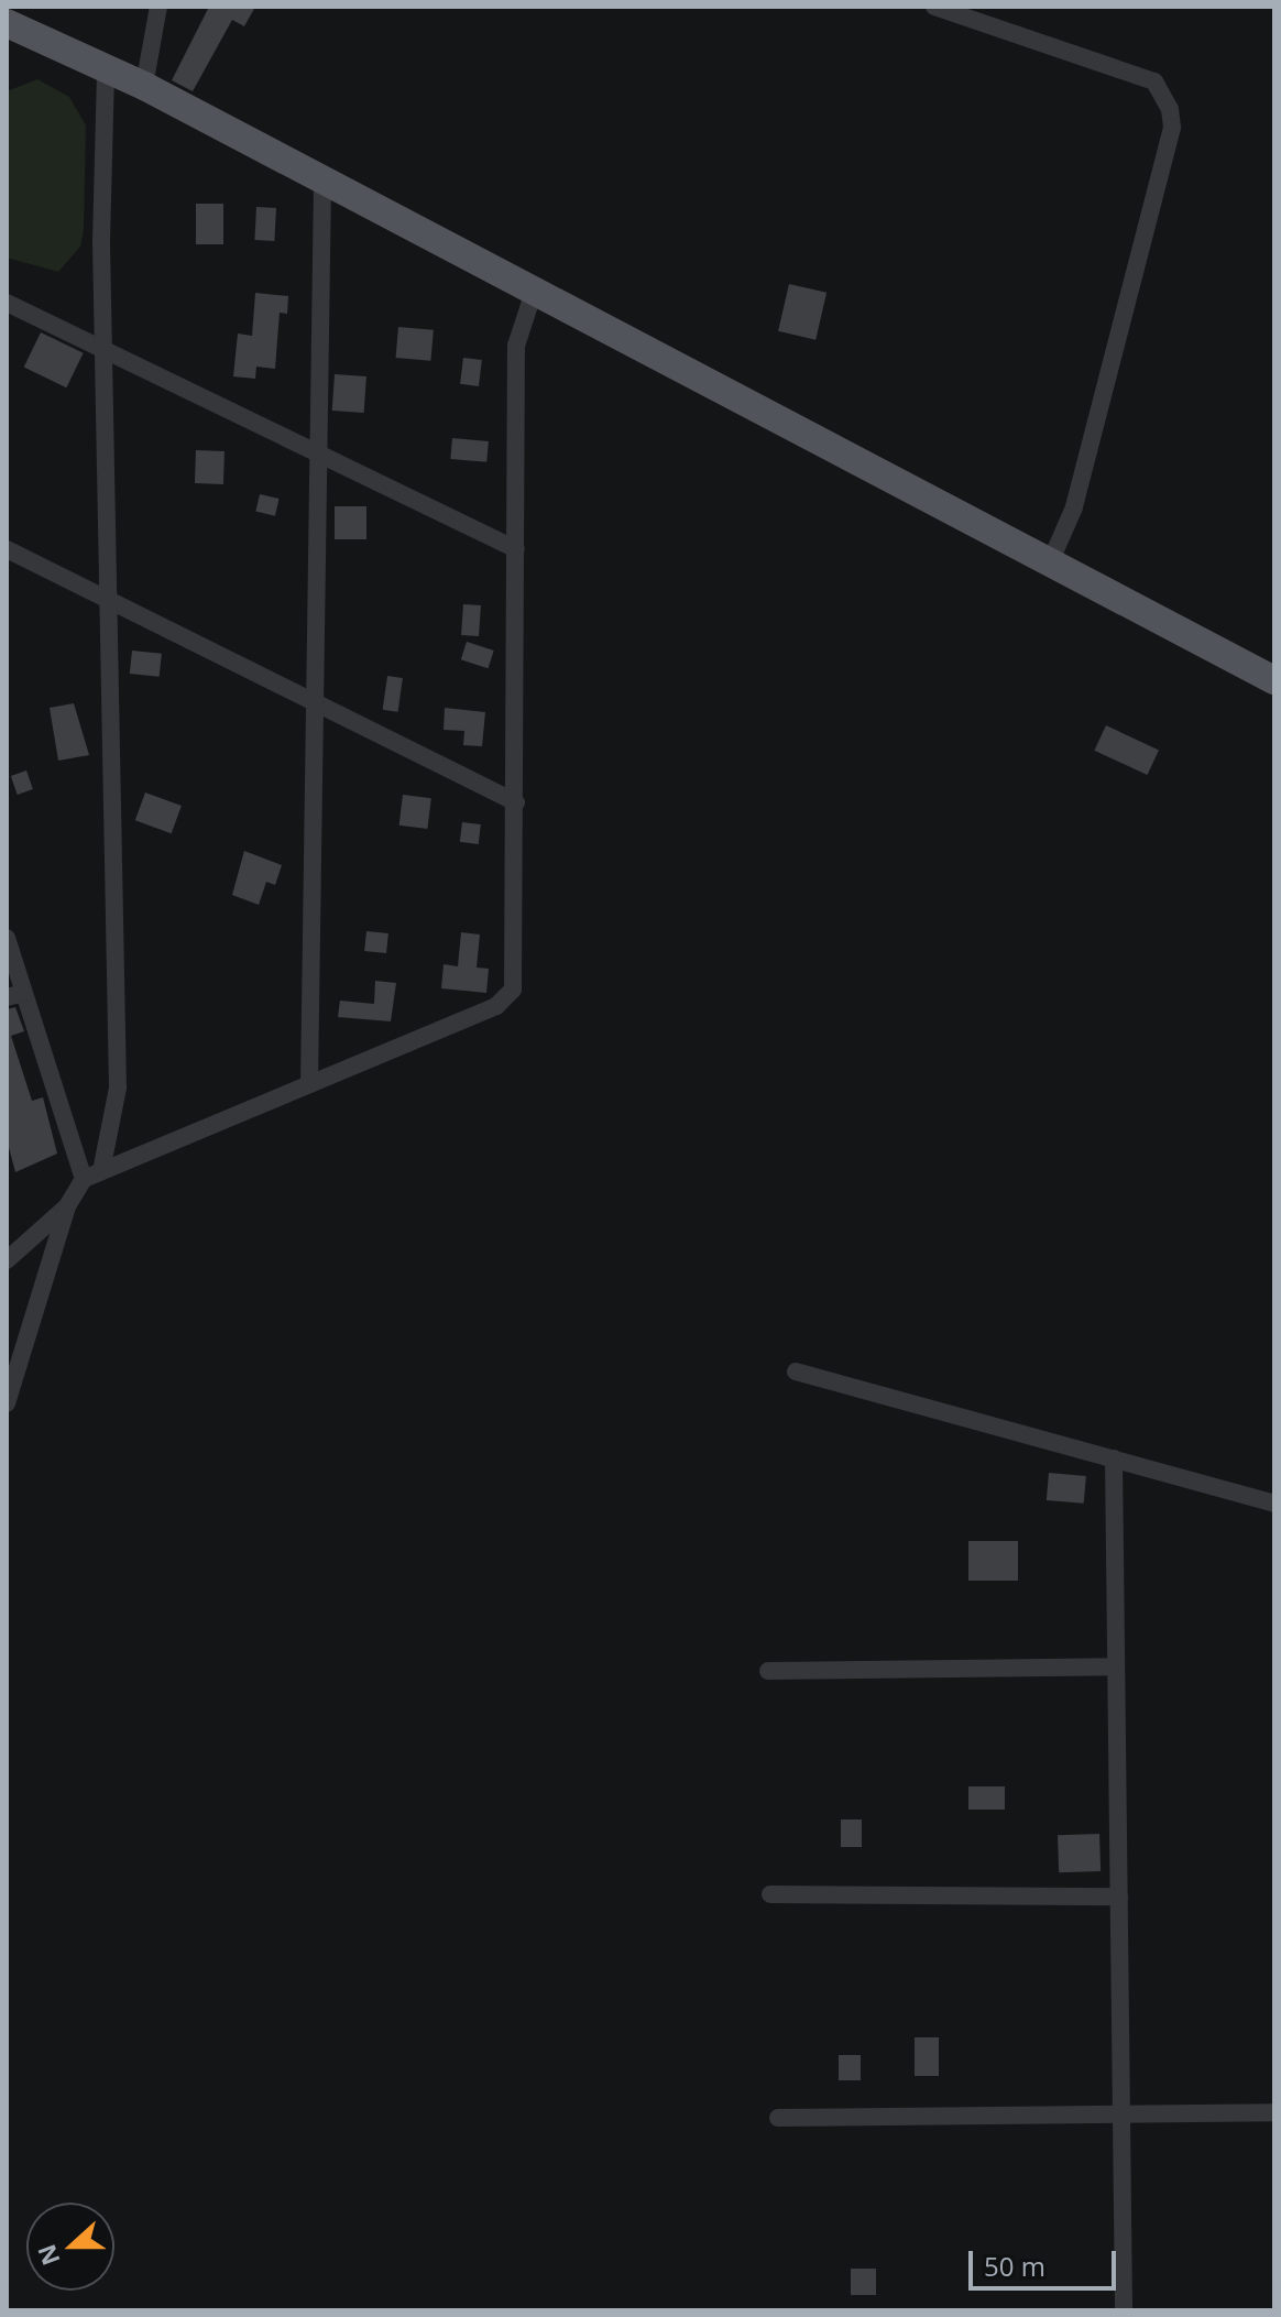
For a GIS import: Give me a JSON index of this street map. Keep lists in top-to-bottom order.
{
  "scale_bar": "50 m",
  "north": "left"
}
